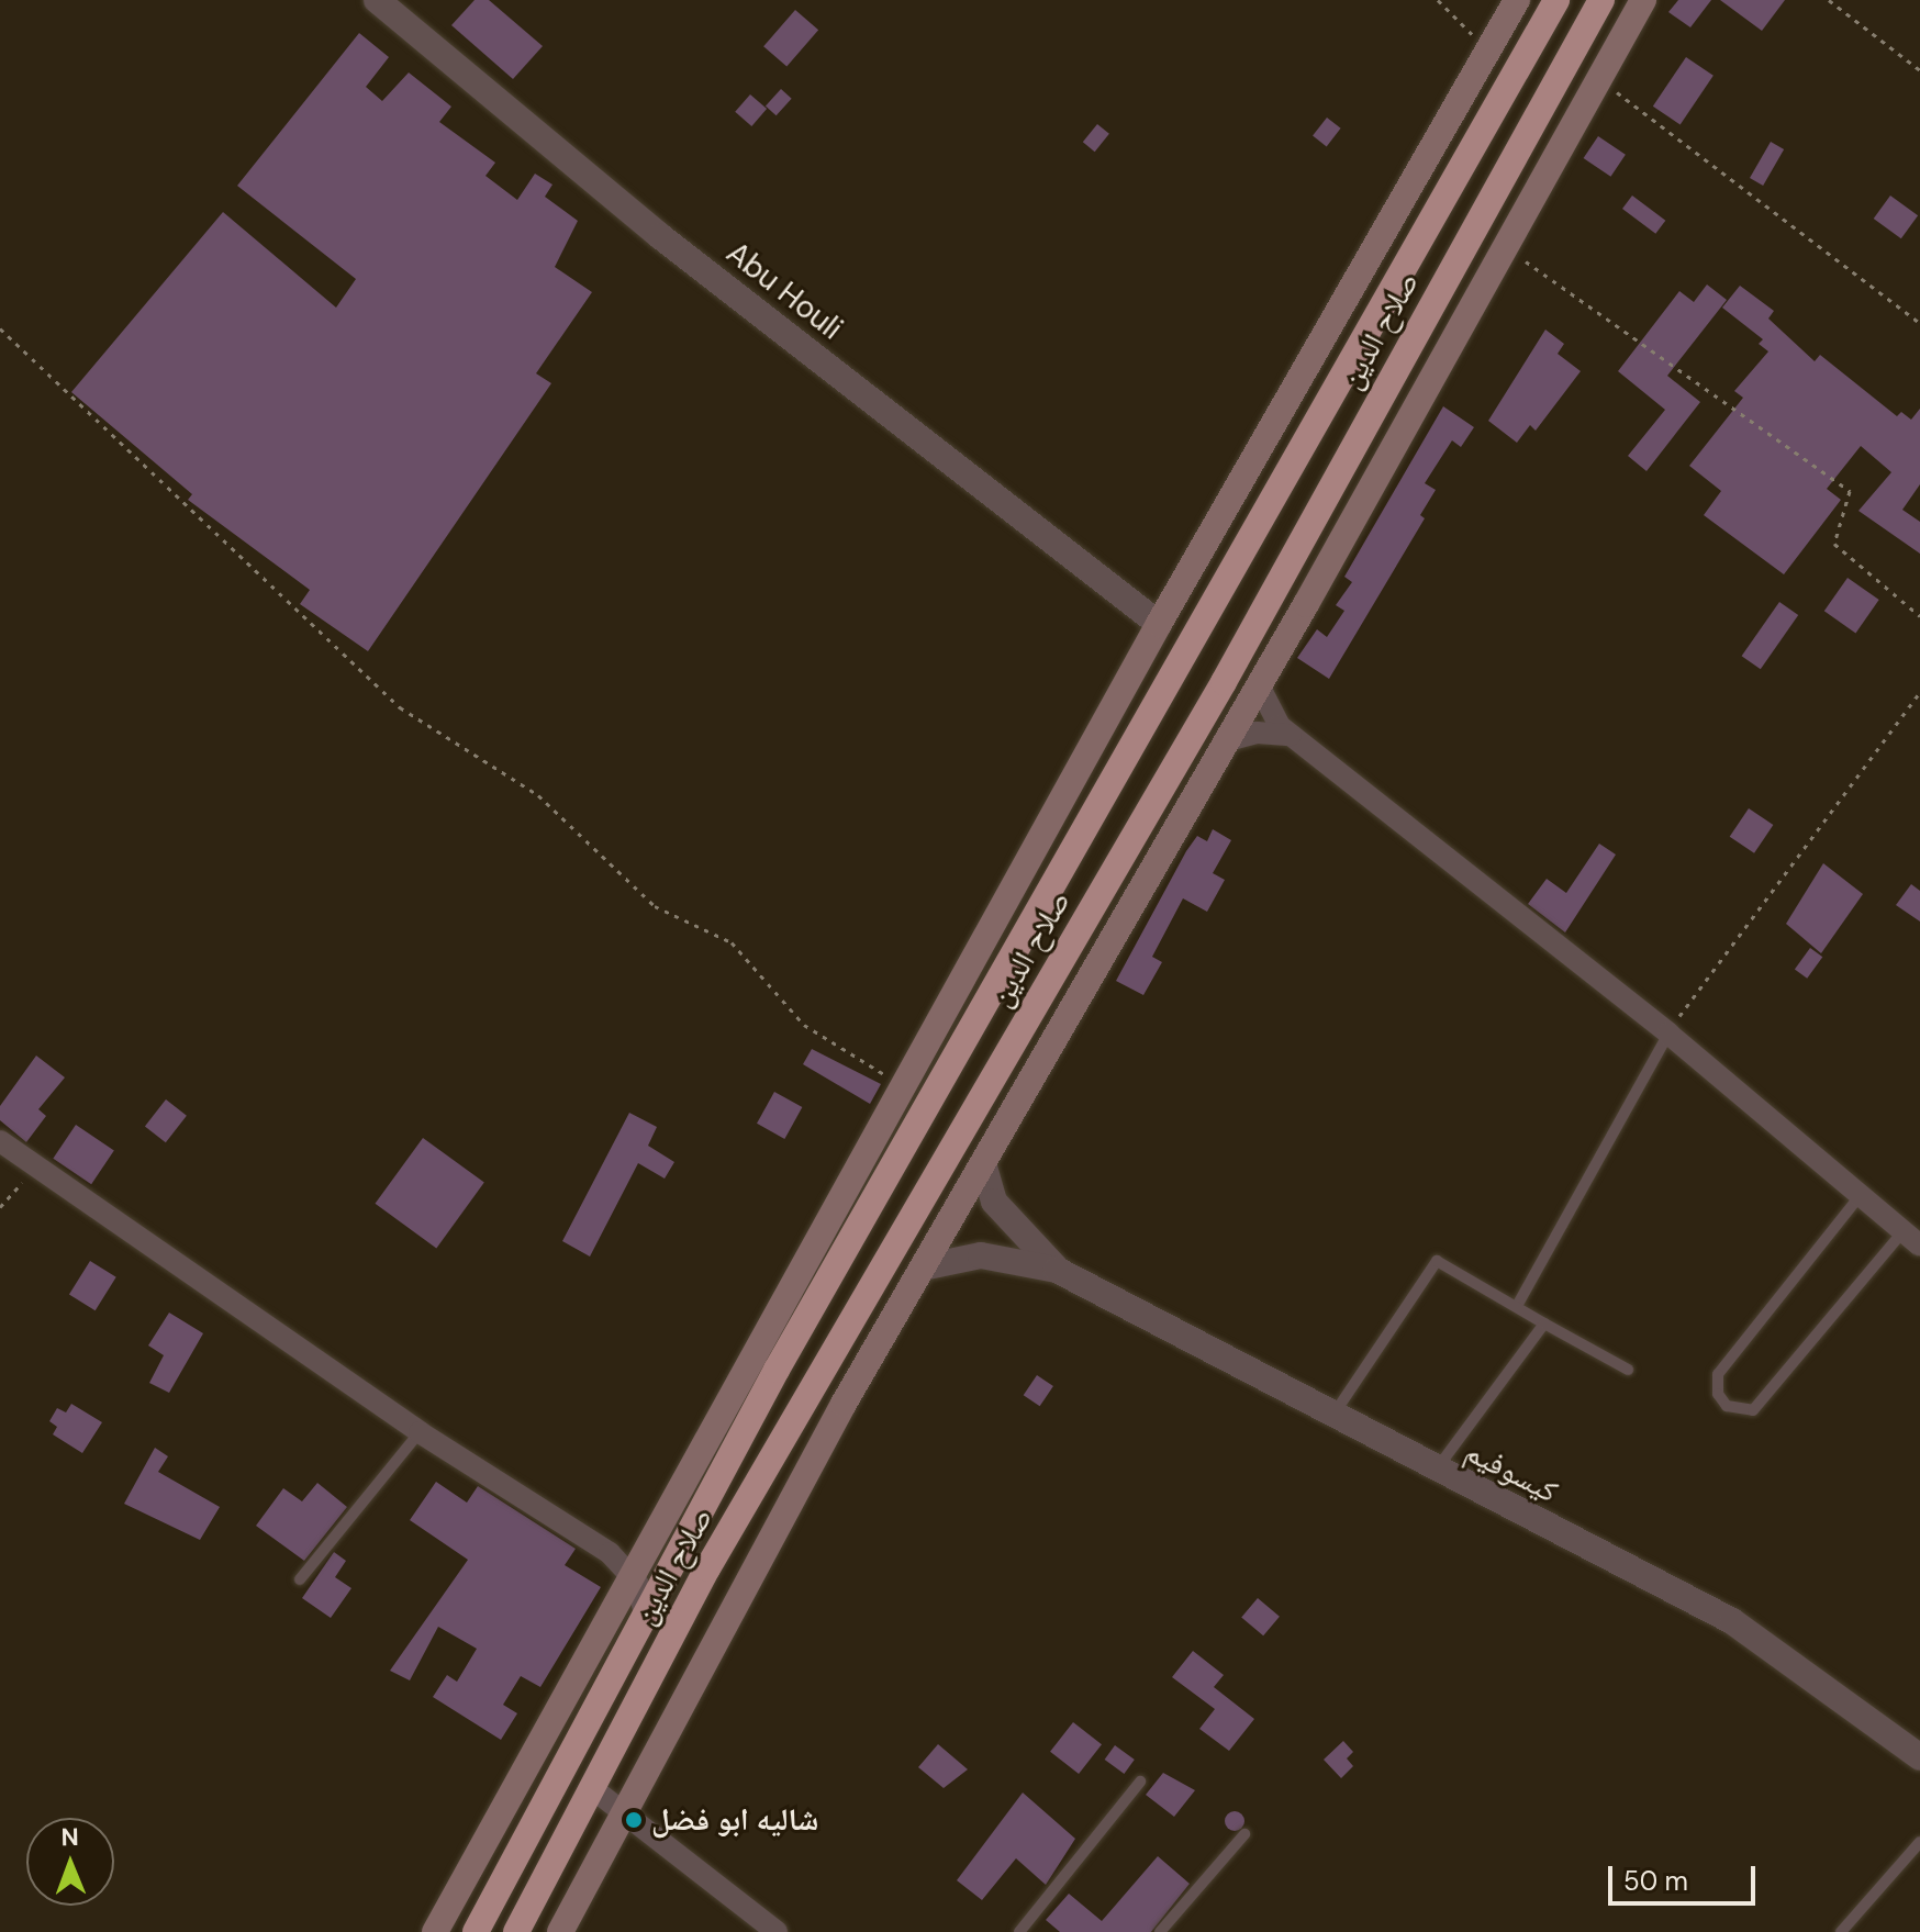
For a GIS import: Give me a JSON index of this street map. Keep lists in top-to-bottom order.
{
  "streets": {
    "highway": ["صلاح الدين"],
    "street": ["Abu Houli", "كيسوفيم"]
  },
  "places": ["شاليه ابو فضل"],
  "scale_bar": "50 m",
  "north": "top"
}
